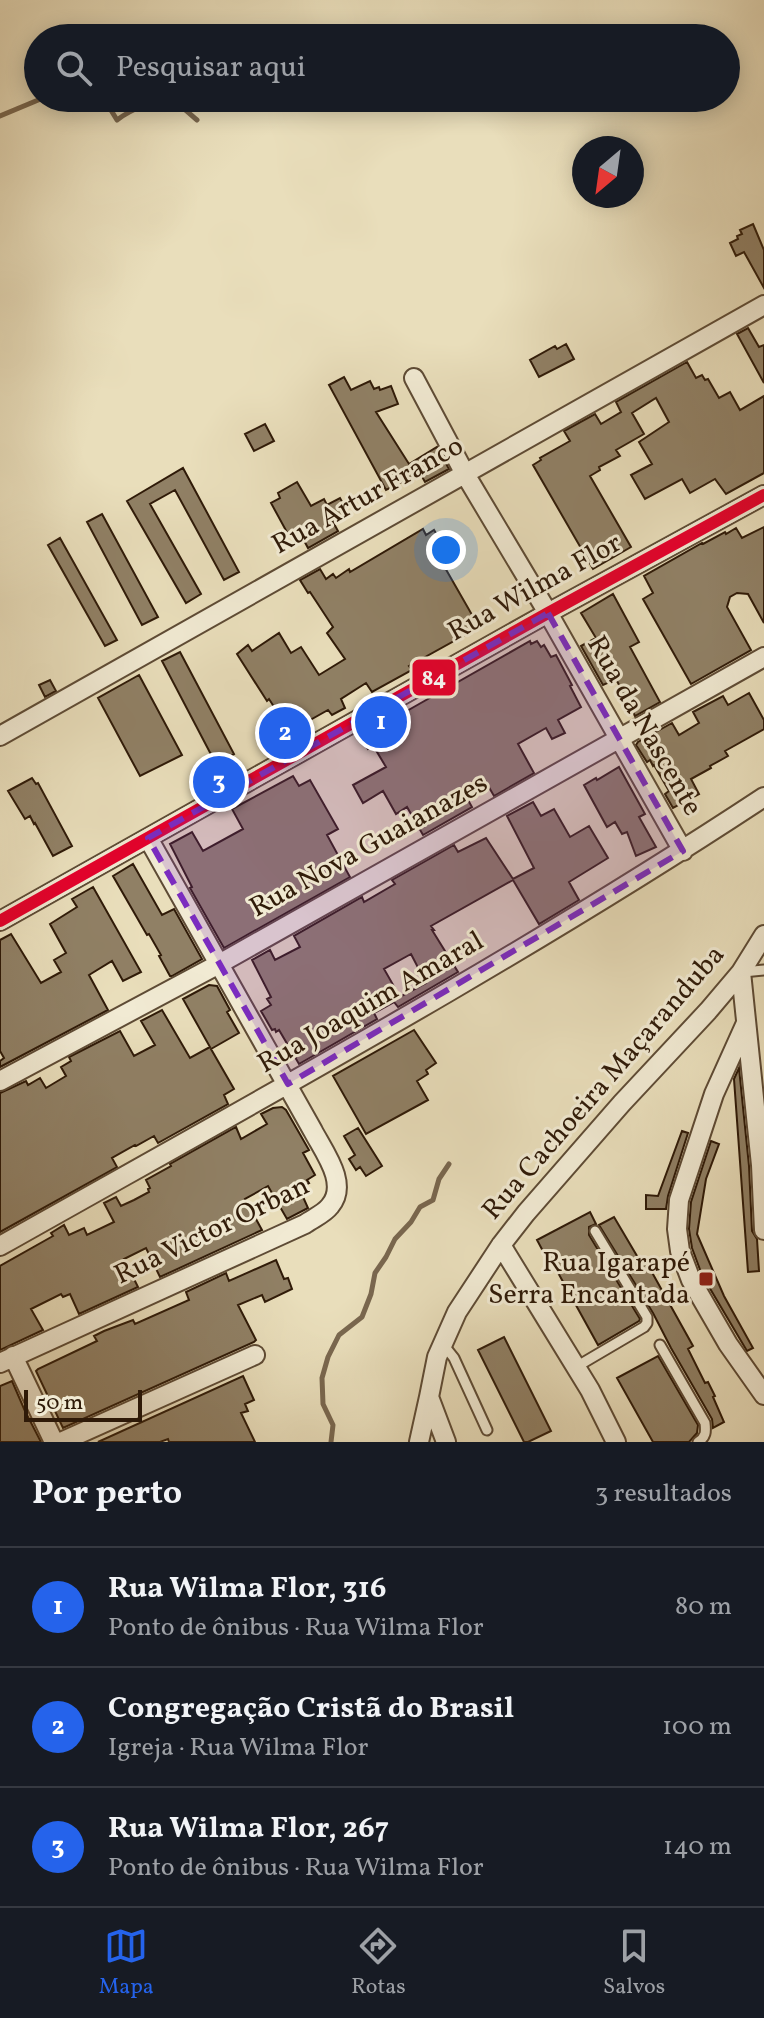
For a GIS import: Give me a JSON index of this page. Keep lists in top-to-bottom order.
{
  "streets": {
    "street": [
      "Rua Artur Franco",
      "Rua Wilma Flor",
      "Rua da Nascente",
      "Rua Nova Guaianazes",
      "Rua Joaquim Amaral",
      "Rua Cachoeira Maçaranduba",
      "Rua Victor Orban"
    ]
  },
  "crossings": [
    ["Rua Artur Franco", "Rua da Nascente"],
    ["Rua Wilma Flor", "Rua da Nascente"],
    ["Rua Wilma Flor", "Rua Victor Orban"],
    ["Rua da Nascente", "Rua Nova Guaianazes"],
    ["Rua da Nascente", "Rua Joaquim Amaral"],
    ["Rua Nova Guaianazes", "Rua Victor Orban"],
    ["Rua Joaquim Amaral", "Rua Victor Orban"]
  ],
  "places": {
    "transit": ["Rua Igarapé Serra Encantada"]
  },
  "lines": ["transit line 84"],
  "scale_bar": "50 m",
  "north": "bottom left",
  "page": {
    "search": "Pesquisar aqui",
    "pins": ["1", "2", "3"],
    "scale": "50 m",
    "heading": ["Por perto", "3 resultados"],
    "list": [
      {
        "mark": "1",
        "name": "Rua Wilma Flor, 316",
        "note": "Ponto de ônibus · Rua Wilma Flor",
        "value": "80 m"
      },
      {
        "mark": "2",
        "name": "Congregação Cristã do Brasil",
        "note": "Igreja · Rua Wilma Flor",
        "value": "100 m"
      },
      {
        "mark": "3",
        "name": "Rua Wilma Flor, 267",
        "note": "Ponto de ônibus · Rua Wilma Flor",
        "value": "140 m"
      }
    ],
    "nav": ["Mapa", "Rotas", "Salvos"]
  }
}
